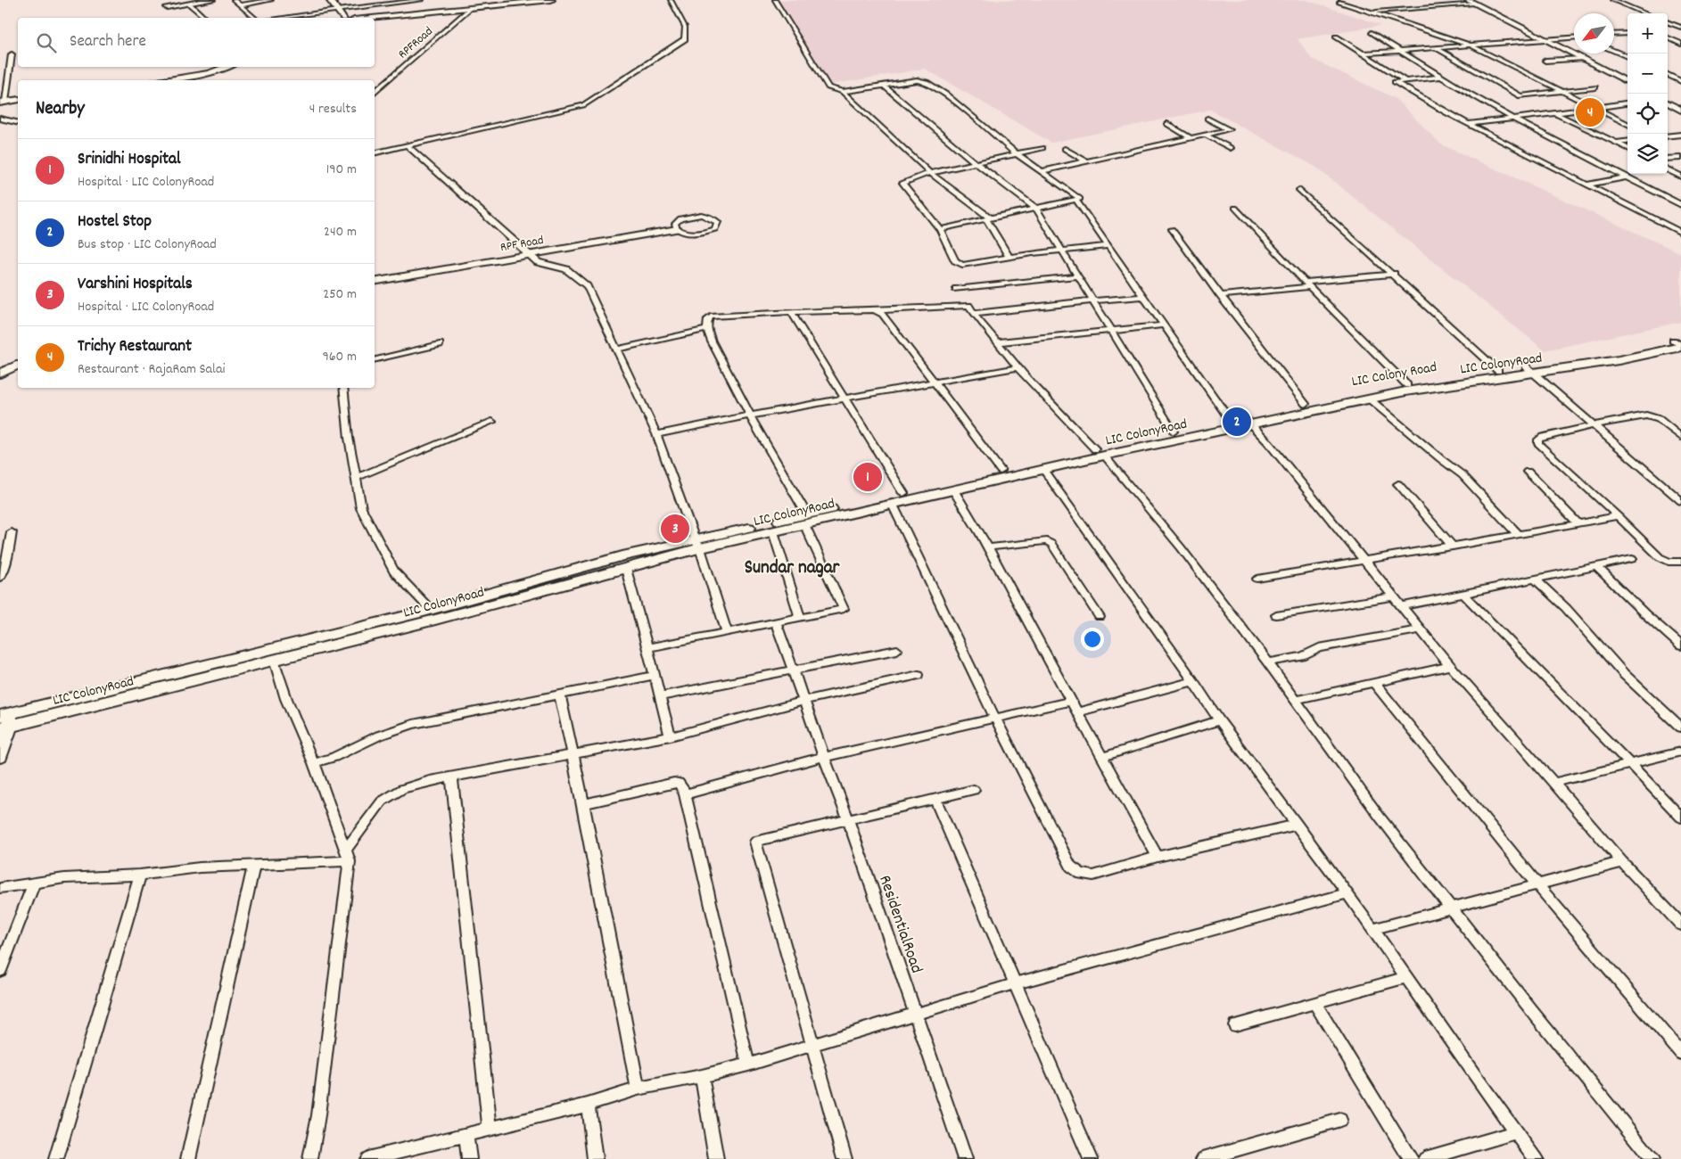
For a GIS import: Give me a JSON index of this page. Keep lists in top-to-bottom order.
{
  "streets": {
    "main road": ["RPF Road", "LIC ColonyRoad", "LIC Colony Road"],
    "street": ["RPFRoad", "ResidentialRoad"]
  },
  "crossings": [
    ["LIC ColonyRoad", "LIC Colony Road"]
  ],
  "districts": ["Sundar nagar"],
  "north": "bottom left",
  "page": {
    "map_buttons": ["+", "−"],
    "search": "Search here",
    "heading": ["Nearby", "4 results"],
    "pins": [
      "4",
      "2",
      "1",
      "3"
    ],
    "list": [
      {
        "mark": "1",
        "name": "Srinidhi Hospital",
        "note": "Hospital · LIC ColonyRoad",
        "value": "190 m"
      },
      {
        "mark": "2",
        "name": "Hostel Stop",
        "note": "Bus stop · LIC ColonyRoad",
        "value": "240 m"
      },
      {
        "mark": "3",
        "name": "Varshini Hospitals",
        "note": "Hospital · LIC ColonyRoad",
        "value": "250 m"
      },
      {
        "mark": "4",
        "name": "Trichy Restaurant",
        "note": "Restaurant · RajaRam Salai",
        "value": "960 m"
      }
    ]
  }
}
